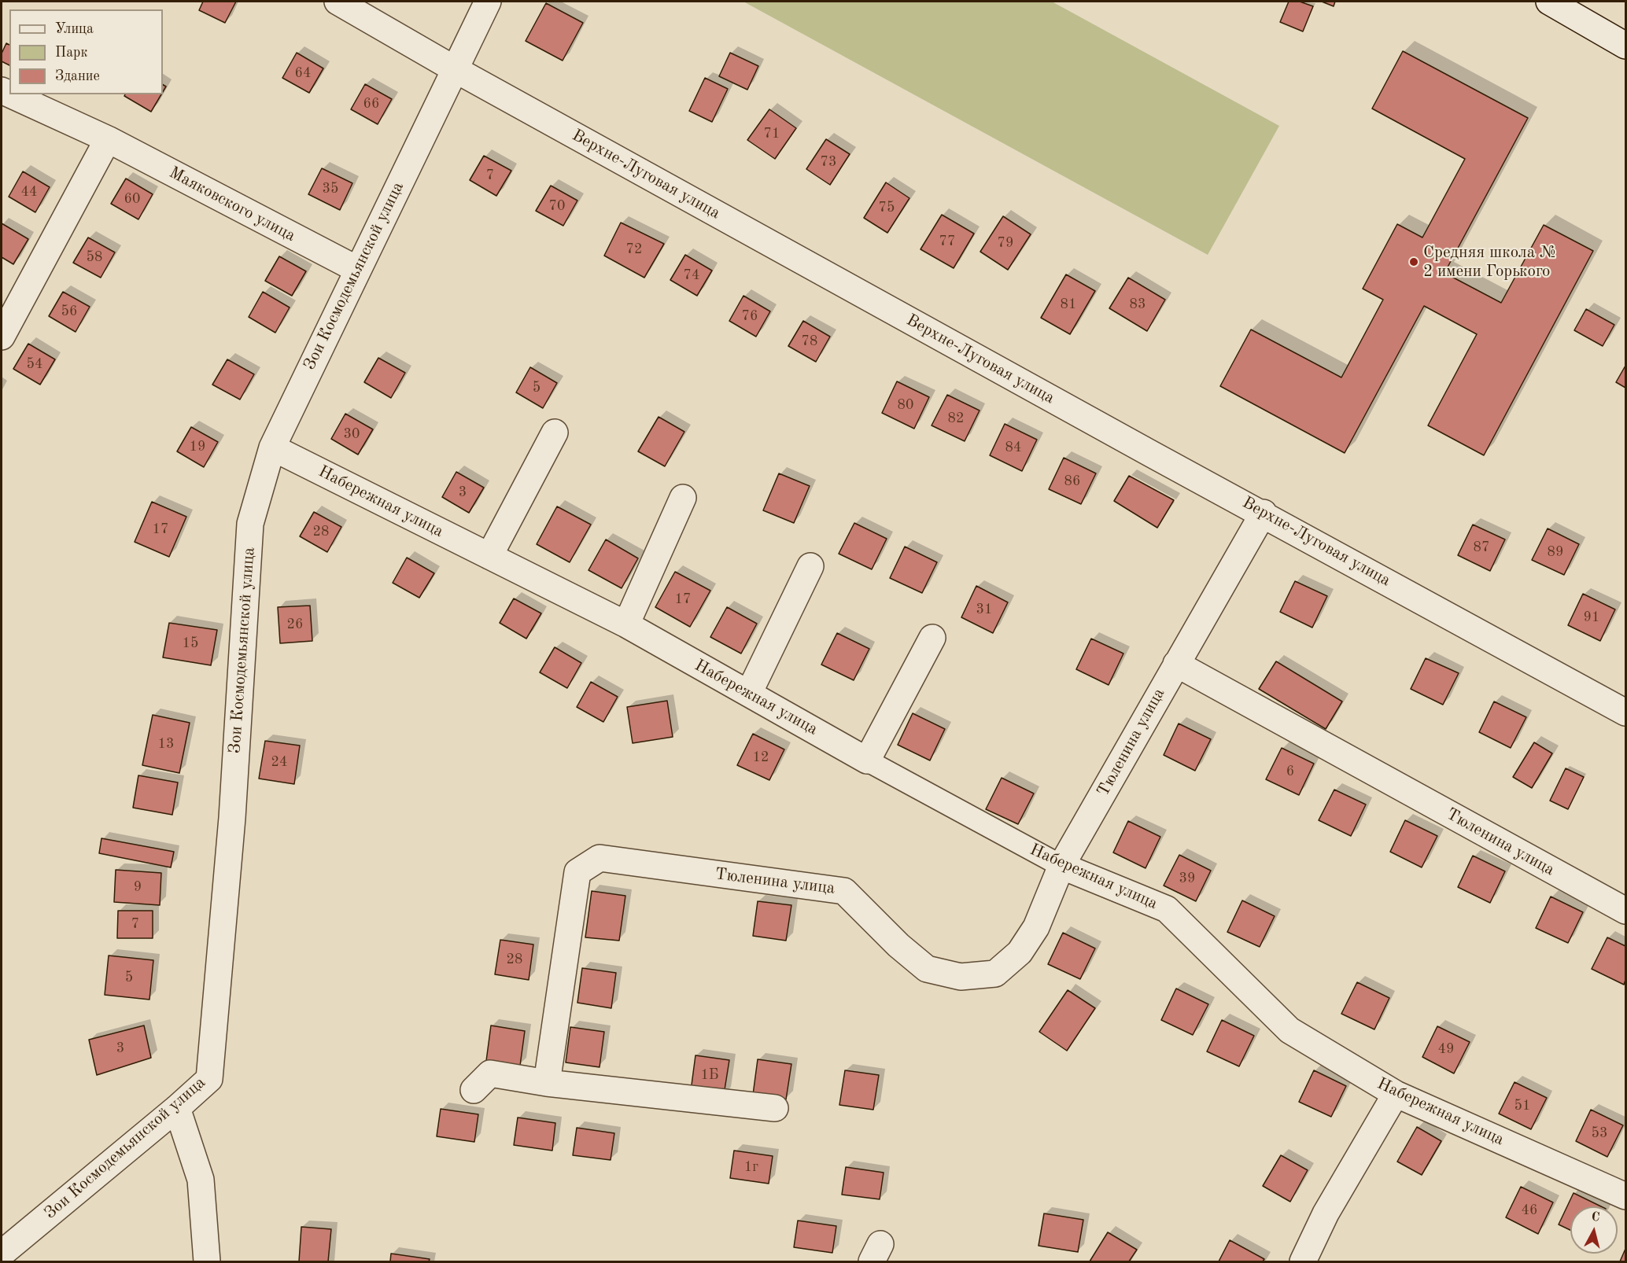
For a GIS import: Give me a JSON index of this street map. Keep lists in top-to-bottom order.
{
  "streets": {
    "street": [
      "Верхне-Луговая улица",
      "Маяковского улица",
      "Зои Космодемьянской улица",
      "Набережная улица",
      "Тюленина улица"
    ]
  },
  "crossings": [
    ["Верхне-Луговая улица", "Зои Космодемьянской улица"],
    ["Верхне-Луговая улица", "Тюленина улица"],
    ["Маяковского улица", "Зои Космодемьянской улица"],
    ["Зои Космодемьянской улица", "Набережная улица"],
    ["Набережная улица", "Тюленина улица"]
  ],
  "places": ["Средняя школа № 2 имени Горького"],
  "house_numbers": [
    "64",
    "66",
    "71",
    "73",
    "7",
    "35",
    "44",
    "60",
    "70",
    "75",
    "77",
    "79",
    "72",
    "58",
    "74",
    "81",
    "83",
    "56",
    "76",
    "78",
    "54",
    "5",
    "80",
    "82",
    "30",
    "19",
    "84",
    "86",
    "3",
    "17",
    "28",
    "87",
    "89",
    "17",
    "31",
    "91",
    "26",
    "15",
    "13",
    "12",
    "24",
    "6",
    "39",
    "9",
    "7",
    "28",
    "5",
    "3",
    "49",
    "1Б",
    "51",
    "53",
    "1г",
    "46"
  ],
  "legend": ["Улица", "Парк", "Здание"],
  "north": "top"
}
